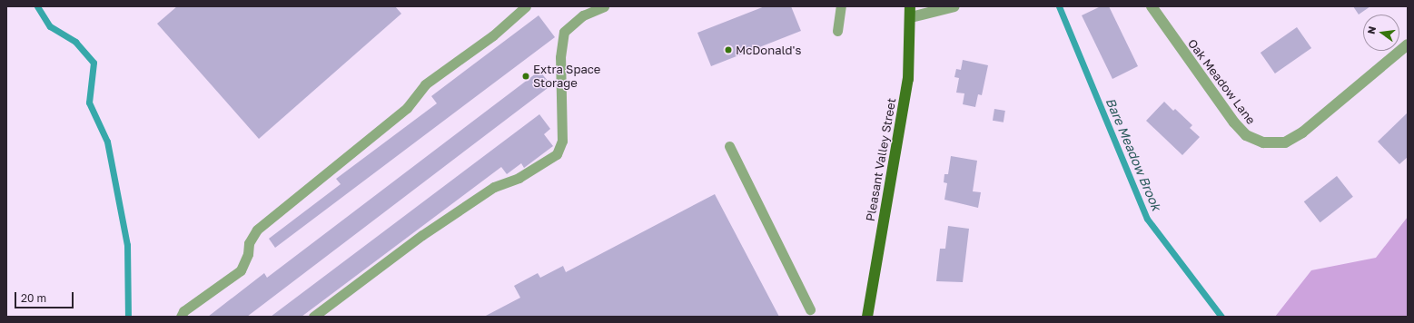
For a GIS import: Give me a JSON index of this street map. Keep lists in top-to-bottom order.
{
  "streets": {
    "main road": ["Pleasant Valley Street"],
    "street": ["Oak Meadow Lane"]
  },
  "water": ["Bare Meadow Brook"],
  "places": ["McDonald's", "Extra Space Storage"],
  "scale_bar": "20 m",
  "north": "left"
}
